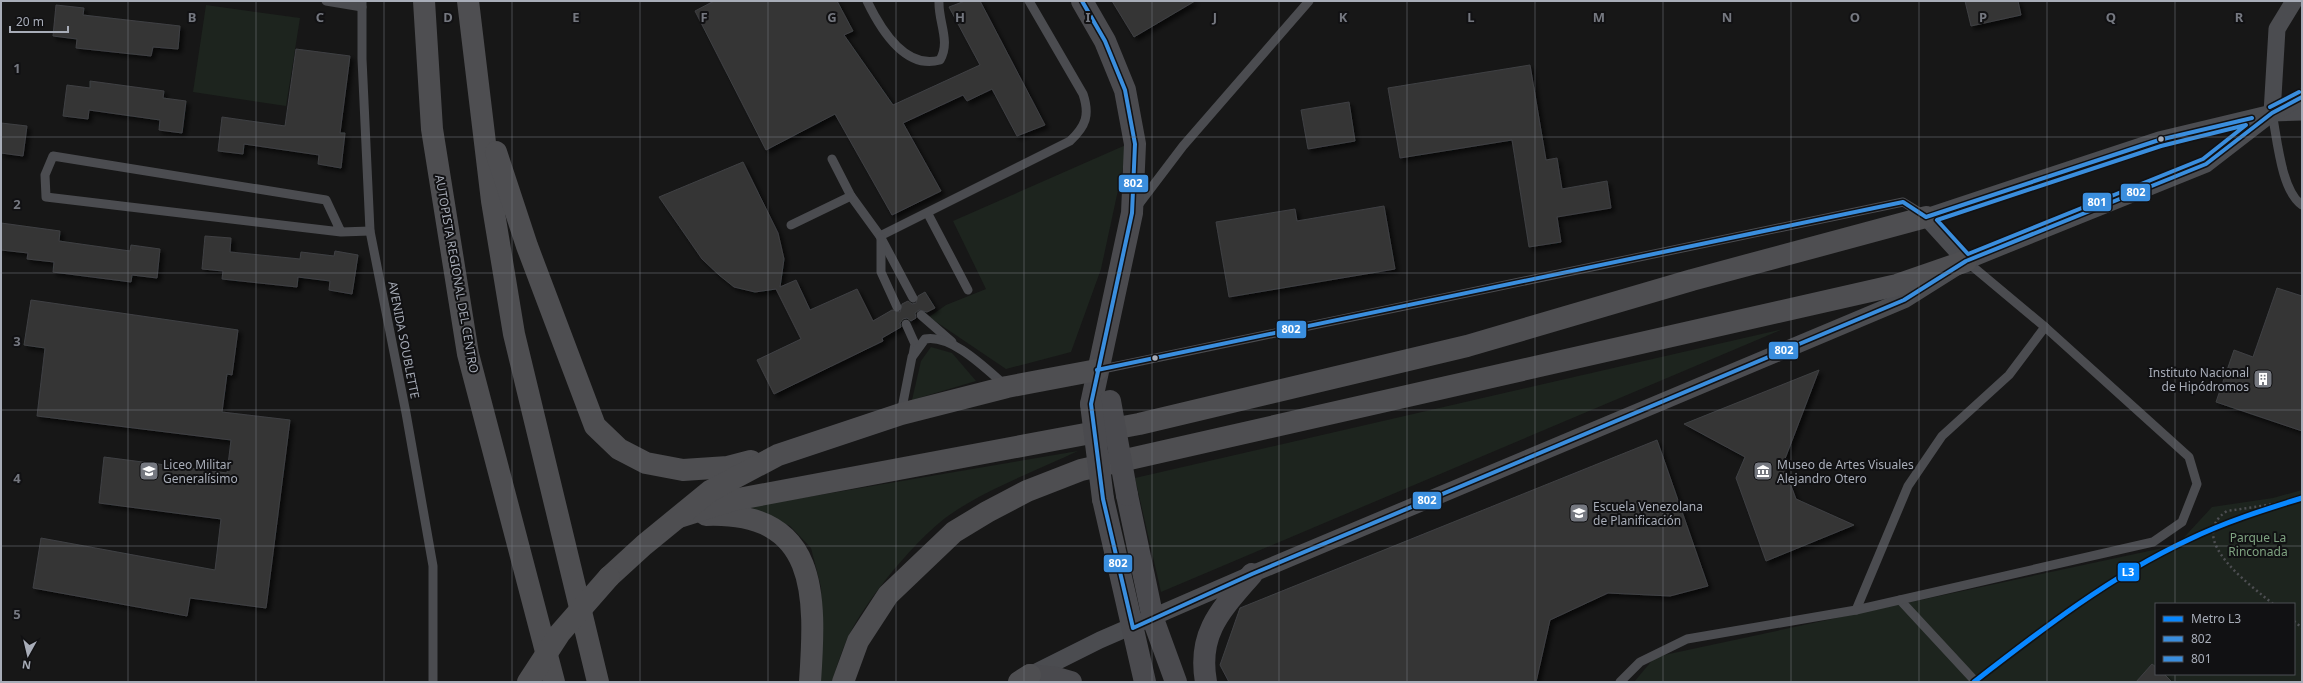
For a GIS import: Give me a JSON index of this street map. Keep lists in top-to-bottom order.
{
  "streets": {
    "highway": ["AUTOPISTA REGIONAL DEL CENTRO"],
    "lane": ["AVENIDA SOUBLETTE"]
  },
  "parks": ["Parque La Rinconada"],
  "places": {
    "building": ["Instituto Nacional de Hipódromos"],
    "school or university": ["Liceo Militar Generalísimo", "Escuela Venezolana de Planificación"],
    "museum": ["Museo de Artes Visuales Alejandro Otero"]
  },
  "lines": ["transit line 802", "transit line 801", "metro line L3"],
  "legend": ["Metro L3", "802", "801"],
  "scale_bar": "20 m",
  "north": "bottom",
  "grid": {
    "columns": [
      "B",
      "C",
      "D",
      "E",
      "F",
      "G",
      "H",
      "I",
      "J",
      "K",
      "L",
      "M",
      "N",
      "O",
      "P",
      "Q",
      "R"
    ],
    "rows": [
      "1",
      "2",
      "3",
      "4",
      "5"
    ]
  }
}
